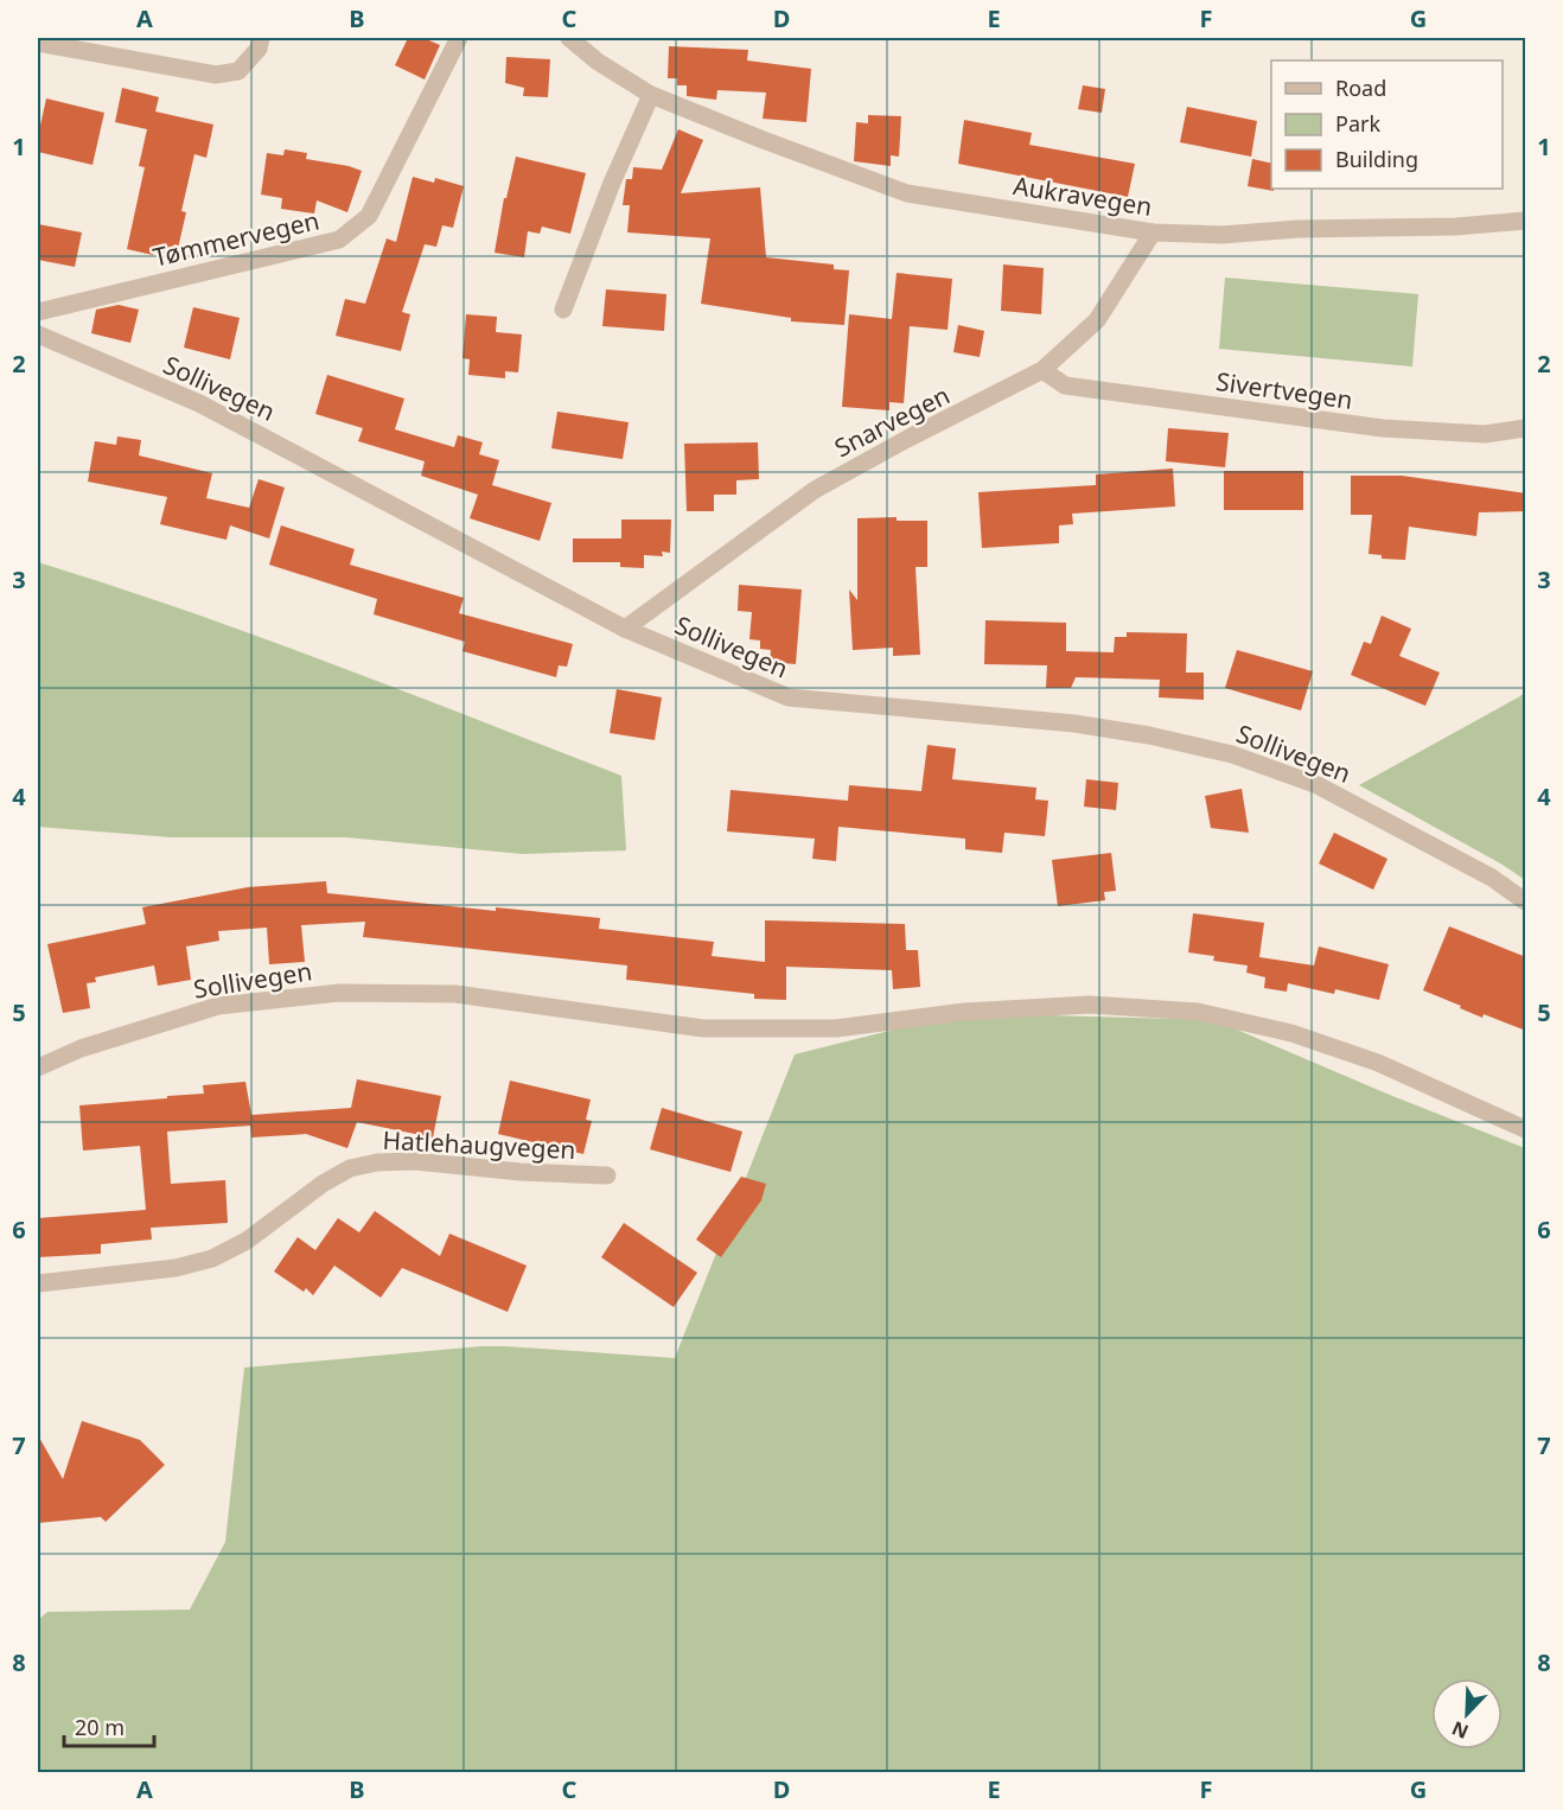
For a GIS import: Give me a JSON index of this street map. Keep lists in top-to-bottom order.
{
  "streets": {
    "street": [
      "Aukravegen",
      "Tømmervegen",
      "Sollivegen",
      "Sivertvegen",
      "Snarvegen",
      "Hatlehaugvegen"
    ]
  },
  "crossings": [
    ["Aukravegen", "Snarvegen"],
    ["Sollivegen", "Snarvegen"],
    ["Sivertvegen", "Snarvegen"]
  ],
  "legend": ["Road", "Park", "Building"],
  "scale_bar": "20 m",
  "north": "bottom left",
  "grid": {
    "columns": [
      "A",
      "B",
      "C",
      "D",
      "E",
      "F",
      "G"
    ],
    "rows": [
      "1",
      "2",
      "3",
      "4",
      "5",
      "6",
      "7",
      "8"
    ]
  }
}
